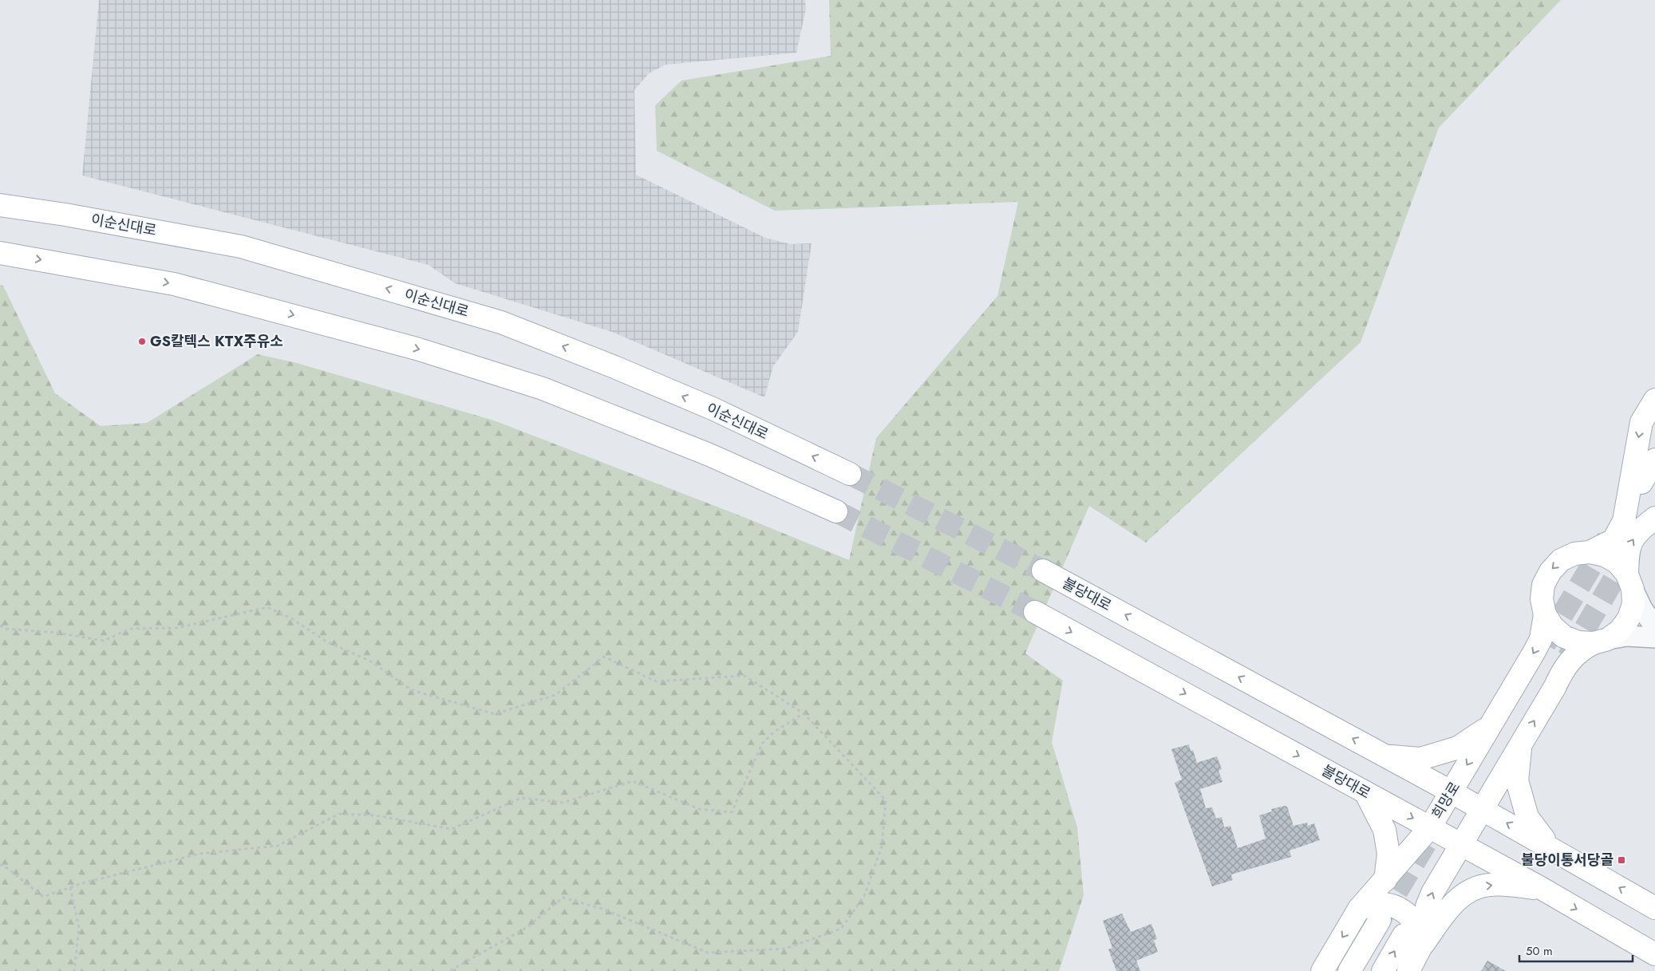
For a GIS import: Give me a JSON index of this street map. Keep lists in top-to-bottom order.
{
  "streets": {
    "main road": ["이순신대로", "불당대로", "희망로"]
  },
  "crossings": [
    ["불당대로", "희망로"]
  ],
  "places": {
    "other": ["GS칼텍스 KTX주유소"],
    "transit": ["불당이통서당골"]
  },
  "scale_bar": "50 m"
}
